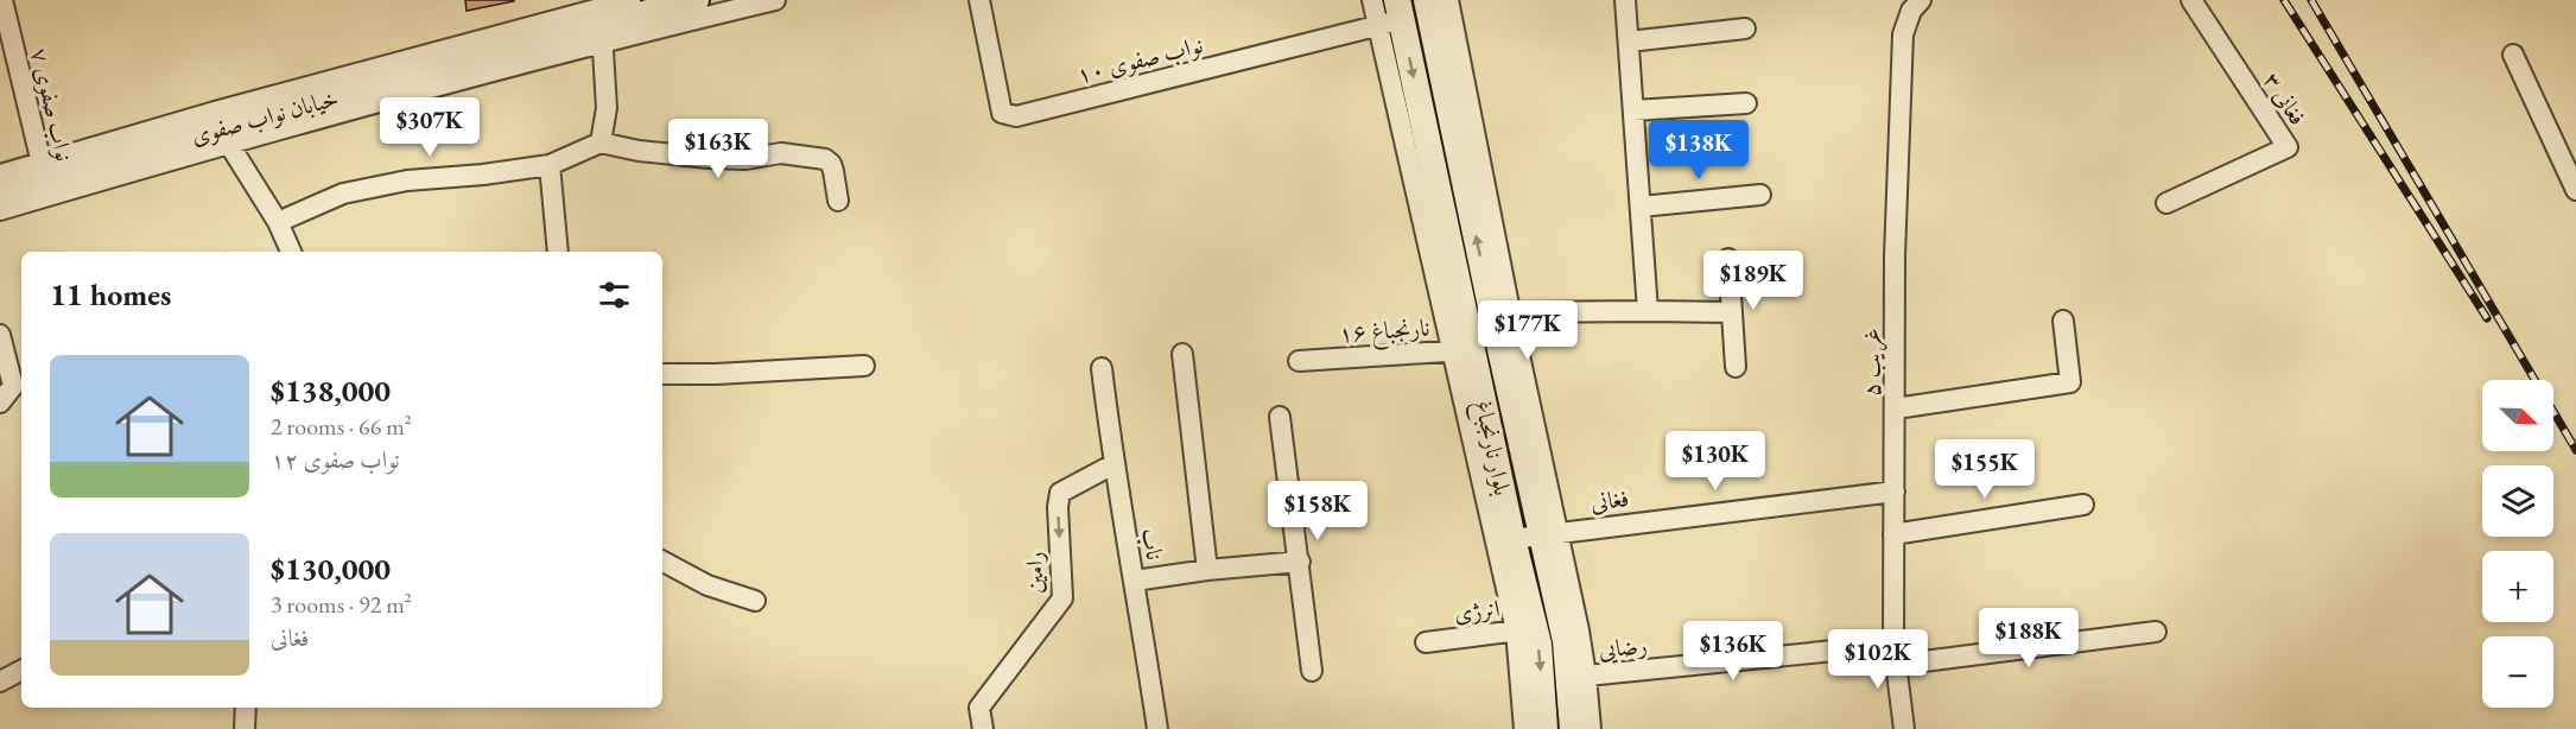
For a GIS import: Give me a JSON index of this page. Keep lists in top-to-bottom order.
{
  "streets": {
    "main road": ["خیابان نواب صفوی", "بلوار نارنجباغ"],
    "street": [
      "نواب صفوی ۱۰",
      "فغانی ۳",
      "نواب صفوی ۷",
      "نارنجباغ ۱۶",
      "غریب ۵",
      "فغانی",
      "ناب",
      "رامین",
      "انرژی",
      "رضایی"
    ]
  },
  "crossings": [
    ["نواب صفوی ۱۰", "بلوار نارنجباغ"],
    ["نواب صفوی ۷", "خیابان نواب صفوی"],
    ["نارنجباغ ۱۶", "بلوار نارنجباغ"],
    ["غریب ۵", "فغانی"],
    ["غریب ۵", "رضایی"],
    ["بلوار نارنجباغ", "فغانی"],
    ["بلوار نارنجباغ", "انرژی"],
    ["بلوار نارنجباغ", "رضایی"],
    ["ناب", "رامین"]
  ],
  "one_way": ["رامین"],
  "north": "bottom right",
  "page": {
    "price": [
      "$307K",
      "$163K",
      "$138K",
      "$189K",
      "$177K",
      "$130K",
      "$155K",
      "$158K",
      "$188K",
      "$136K",
      "$102K"
    ],
    "heading": "11 homes",
    "list": [
      {
        "name": "$138,000",
        "note": "2 rooms · 66 m² · نواب صفوی ۱۲"
      },
      {
        "name": "$130,000",
        "note": "3 rooms · 92 m² · فغانی"
      }
    ],
    "map_buttons": ["+", "−"]
  }
}
